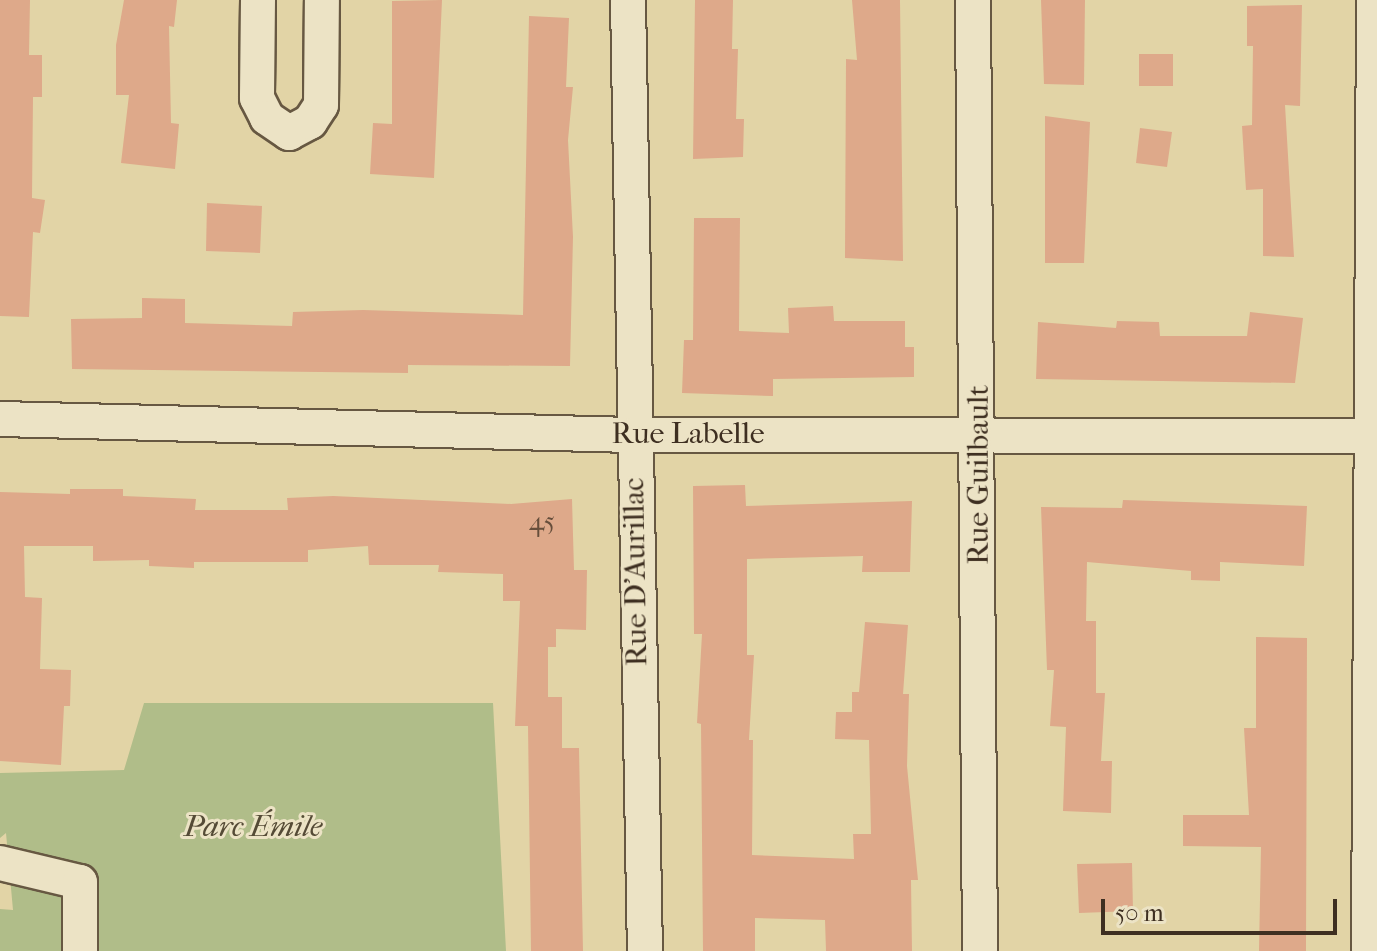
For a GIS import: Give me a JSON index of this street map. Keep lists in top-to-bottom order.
{
  "streets": {
    "street": ["Rue Labelle", "Rue Guilbault", "Rue D'Aurillac"]
  },
  "crossings": [
    ["Rue Labelle", "Rue Guilbault"],
    ["Rue Labelle", "Rue D'Aurillac"]
  ],
  "parks": ["Parc Émile"],
  "house_numbers": ["45"],
  "scale_bar": "50 m"
}
